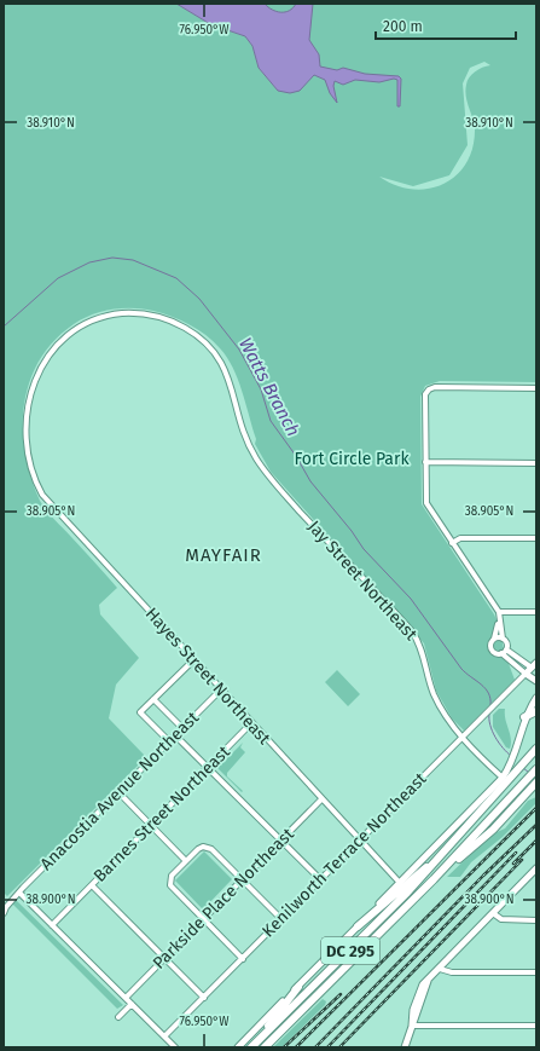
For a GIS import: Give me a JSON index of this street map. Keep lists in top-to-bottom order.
{
  "streets": {
    "highway": ["DC 295"],
    "street": [
      "Jay Street Northeast",
      "Hayes Street Northeast",
      "Anacostia Avenue Northeast",
      "Barnes Street Northeast",
      "Kenilworth Terrace Northeast",
      "Parkside Place Northeast"
    ]
  },
  "crossings": [
    ["Jay Street Northeast", "Hayes Street Northeast"],
    ["Jay Street Northeast", "Kenilworth Terrace Northeast"],
    ["Hayes Street Northeast", "Anacostia Avenue Northeast"],
    ["Hayes Street Northeast", "Barnes Street Northeast"],
    ["Hayes Street Northeast", "Kenilworth Terrace Northeast"],
    ["Hayes Street Northeast", "Parkside Place Northeast"]
  ],
  "districts": ["MAYFAIR"],
  "water": ["Watts Branch"],
  "parks": ["Fort Circle Park"],
  "scale_bar": "200 m",
  "coordinates": [
    "76.950°W",
    "38.910°N",
    "38.905°N",
    "38.900°N"
  ]
}
